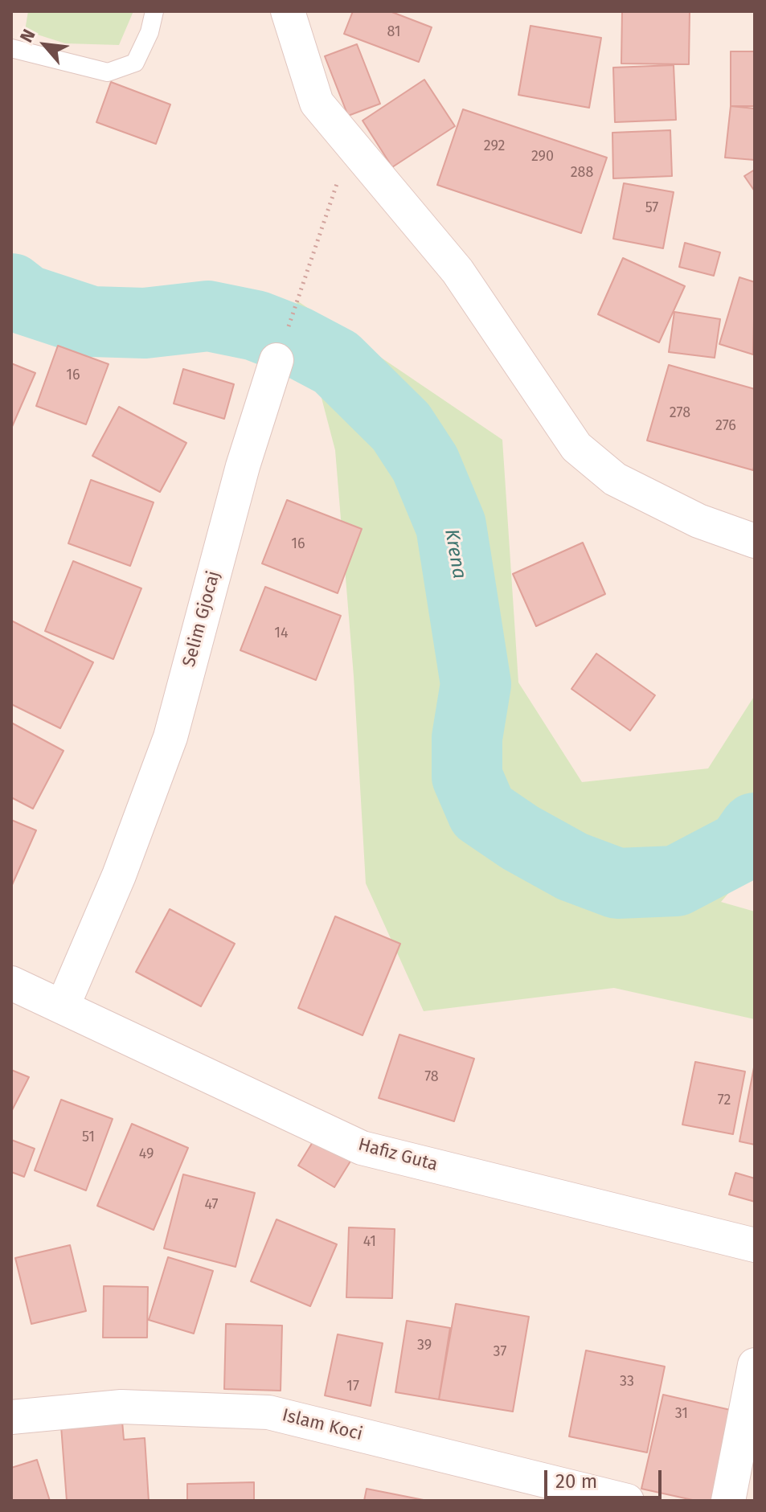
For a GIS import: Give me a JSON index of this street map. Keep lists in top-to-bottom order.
{
  "streets": {
    "street": ["Selim Gjocaj", "Hafiz Guta", "Islam Koci"]
  },
  "crossings": [
    ["Selim Gjocaj", "Hafiz Guta"]
  ],
  "water": ["Krena"],
  "house_numbers": [
    "81",
    "292",
    "290",
    "288",
    "57",
    "16",
    "278",
    "276",
    "16",
    "14",
    "78",
    "72",
    "51",
    "49",
    "47",
    "41",
    "39",
    "37",
    "33",
    "17",
    "31"
  ],
  "scale_bar": "20 m",
  "north": "top left"
}
